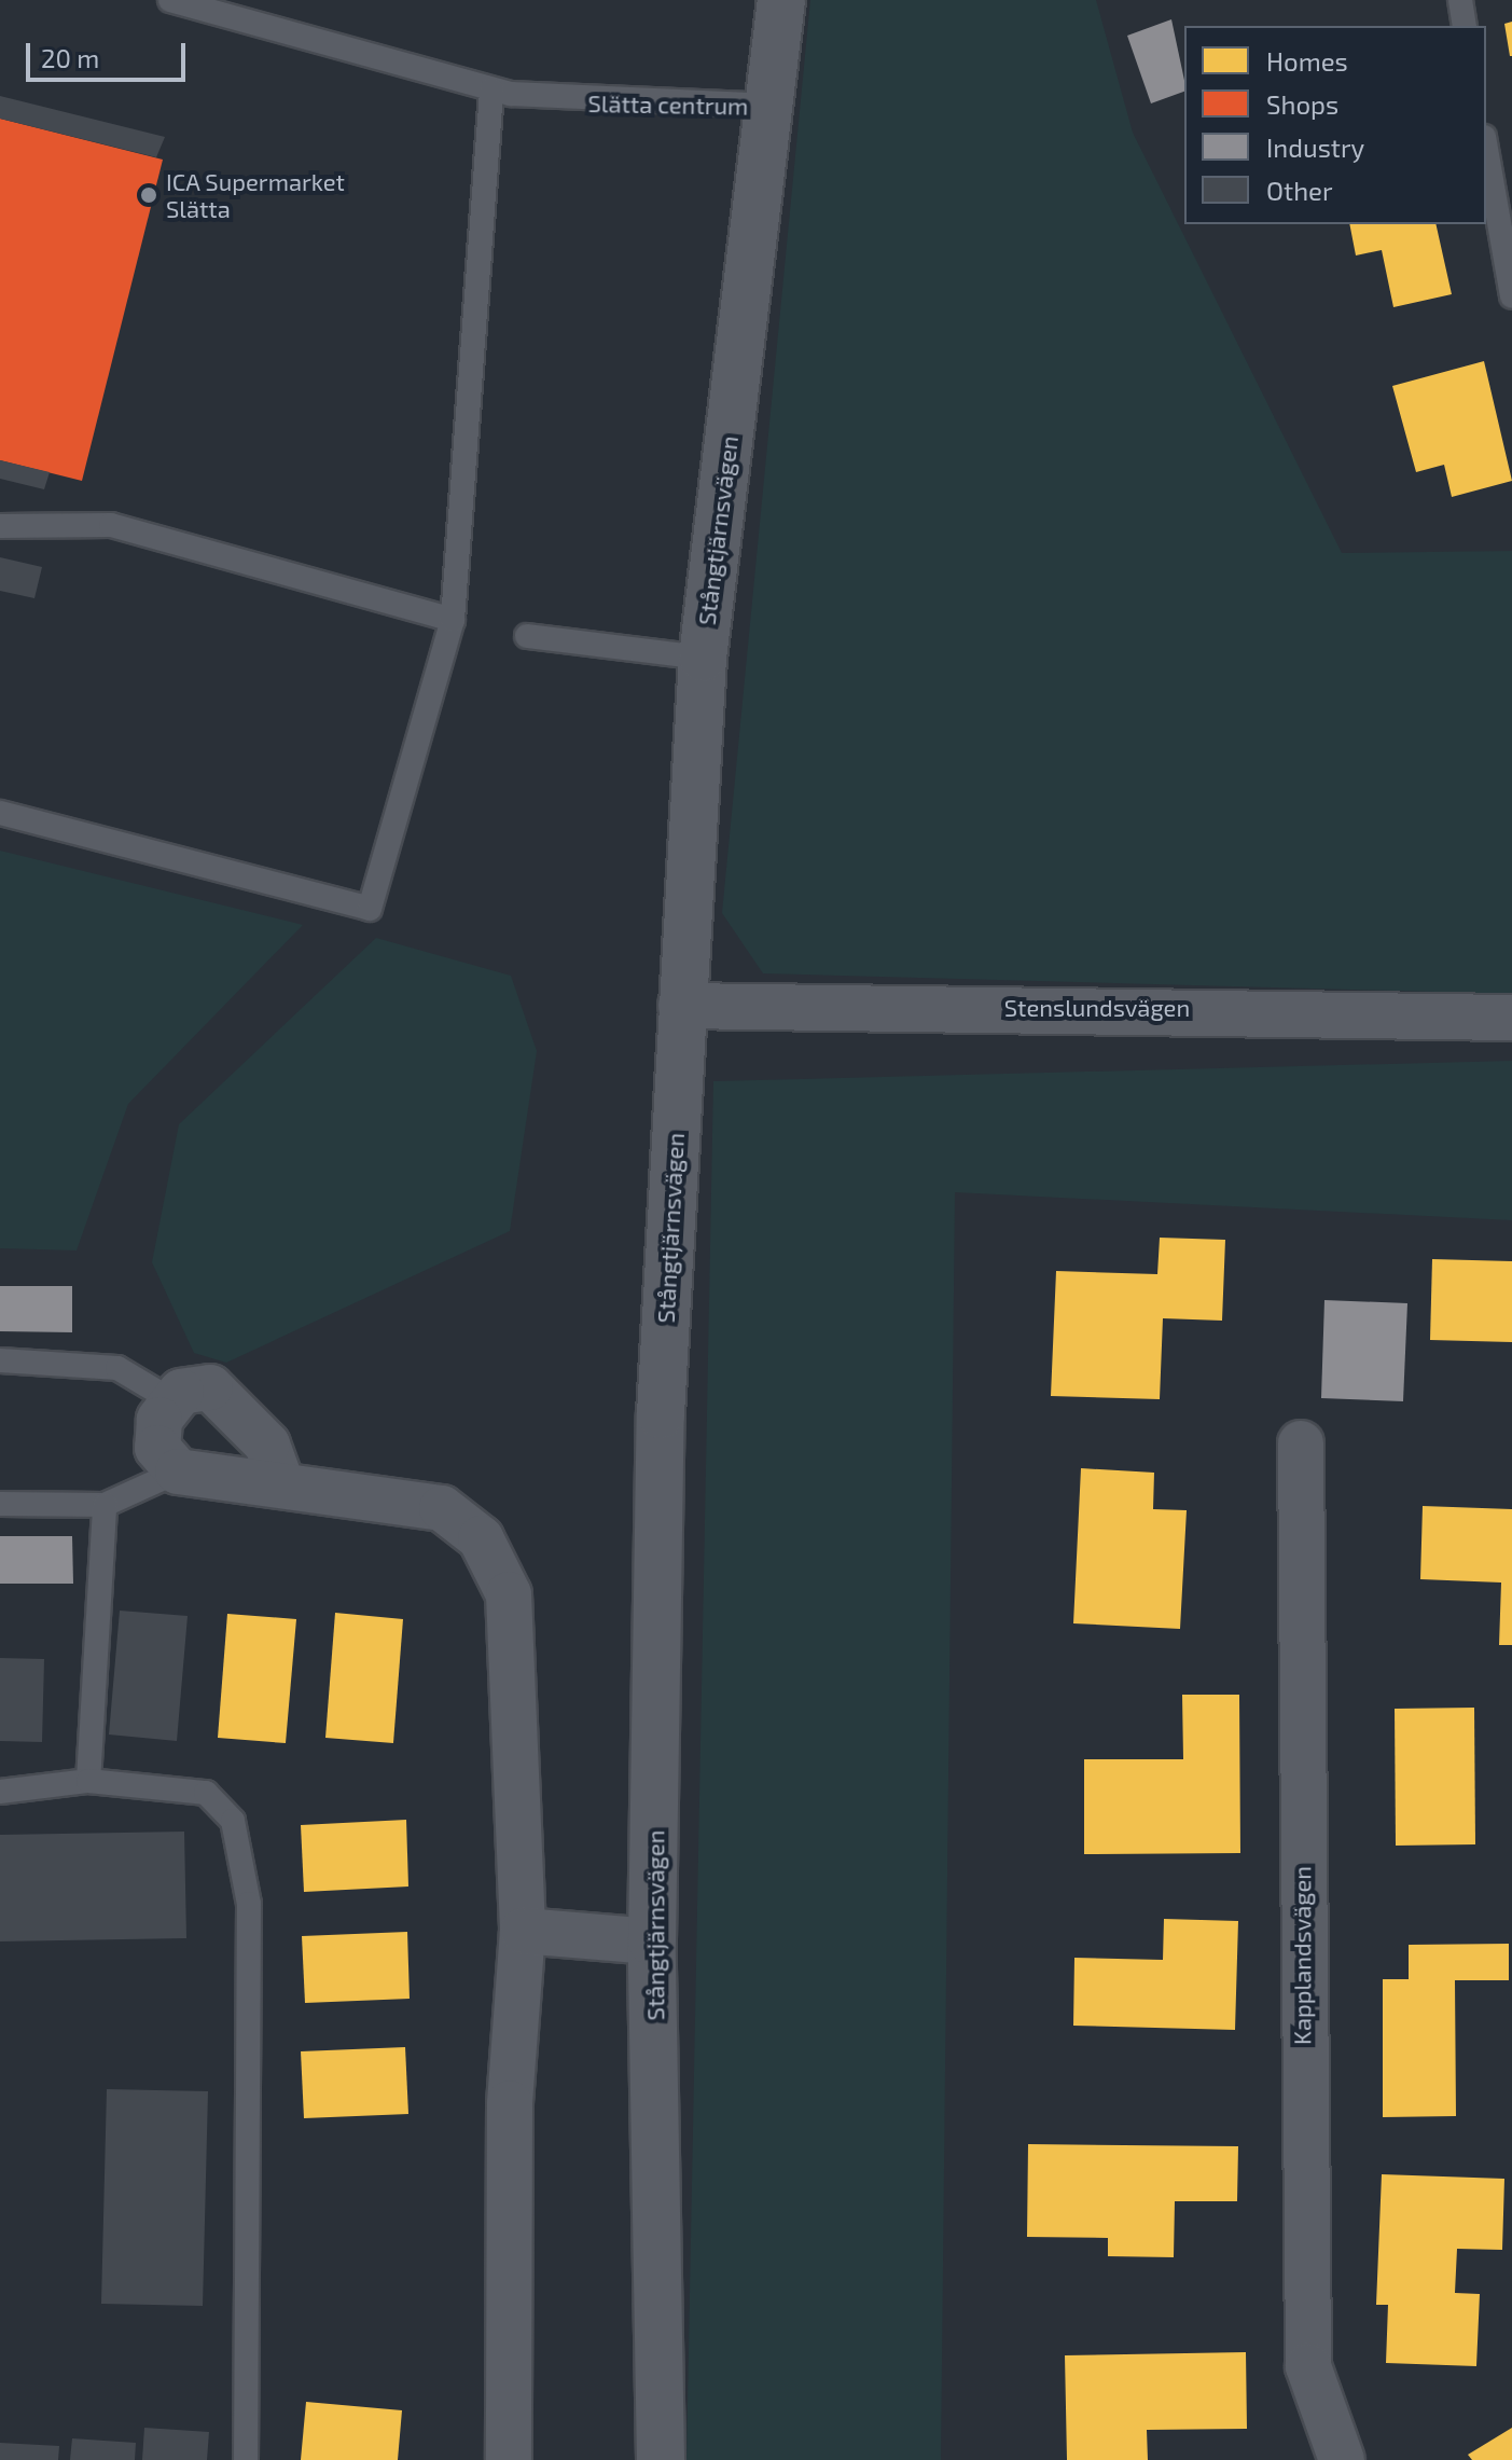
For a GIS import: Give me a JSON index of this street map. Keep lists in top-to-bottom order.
{
  "streets": {
    "street": ["Stångtjärnsvägen", "Stenslundsvägen", "Kapplandsvägen"],
    "lane": ["Slätta centrum"]
  },
  "crossings": [
    ["Slätta centrum", "Stångtjärnsvägen"],
    ["Stångtjärnsvägen", "Stenslundsvägen"]
  ],
  "places": ["ICA Supermarket Slätta"],
  "legend": [
    "Homes",
    "Shops",
    "Industry",
    "Other"
  ],
  "scale_bar": "20 m"
}
